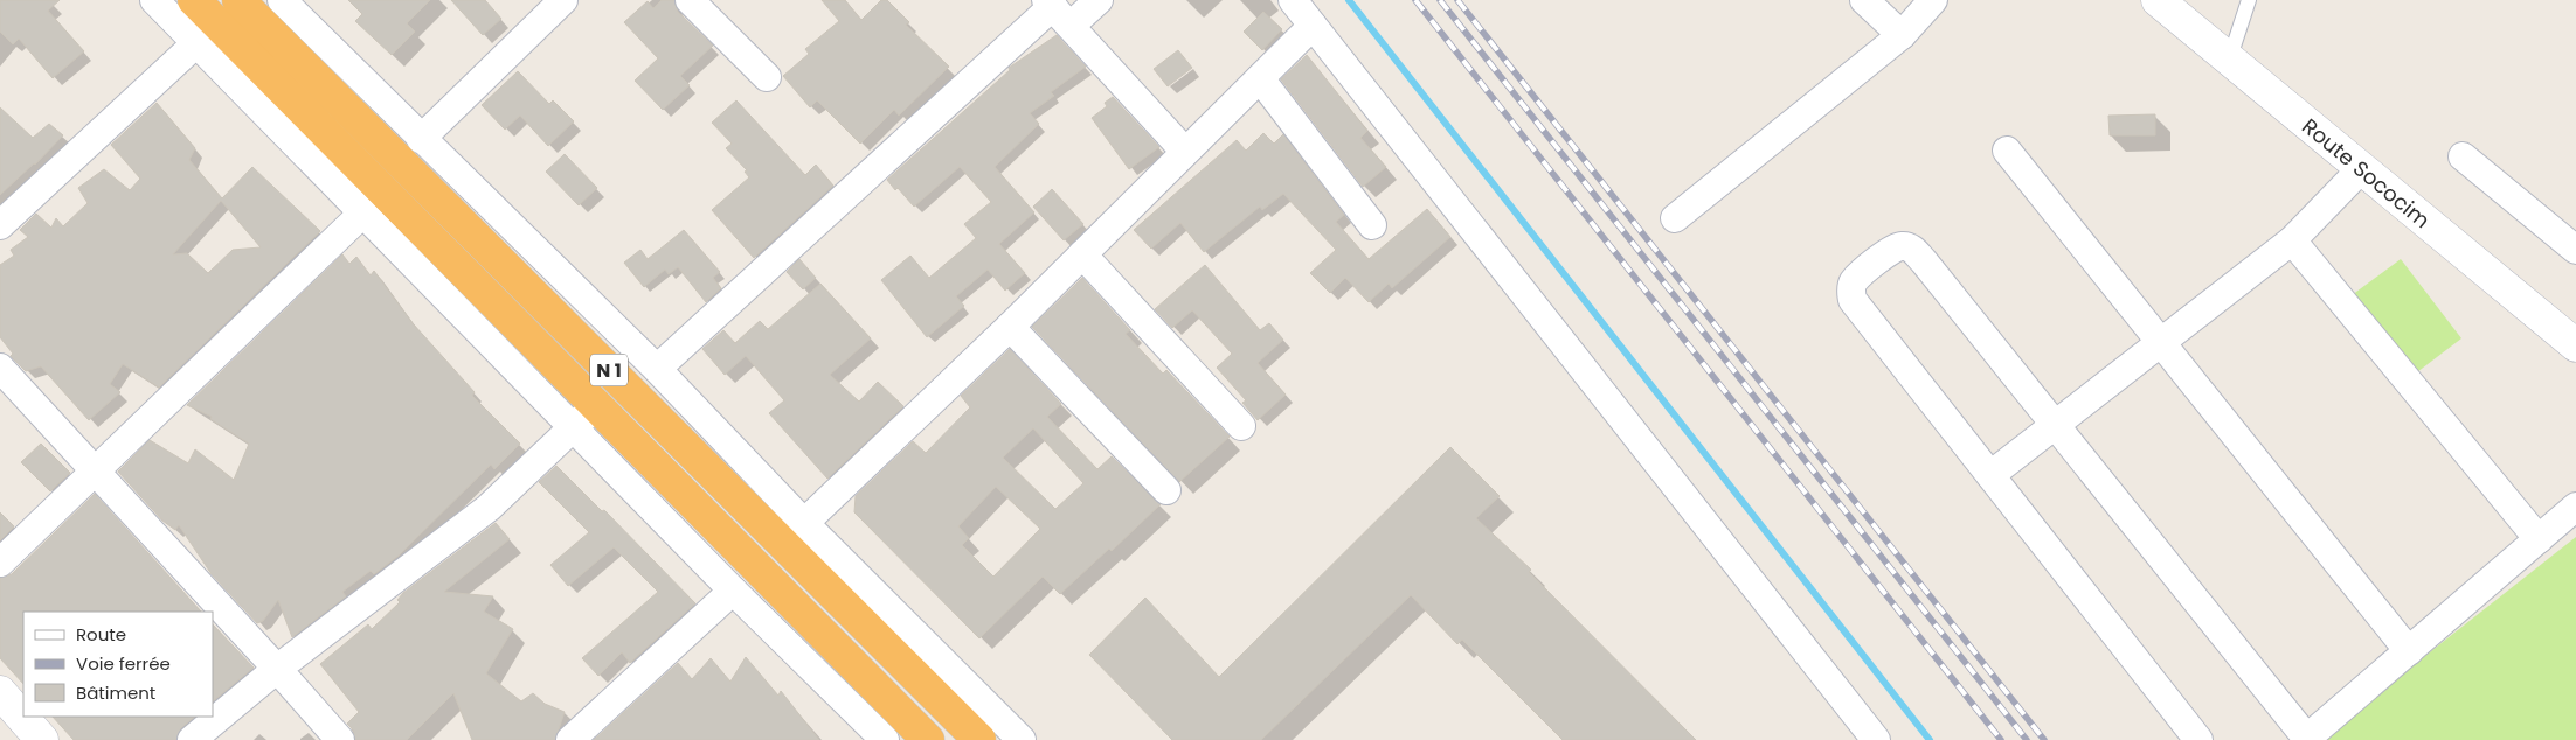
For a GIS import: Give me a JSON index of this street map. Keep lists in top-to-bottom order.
{
  "streets": {
    "highway": ["N 1"],
    "street": ["Route Sococim"]
  },
  "legend": ["Route", "Voie ferrée", "Bâtiment"]
}
